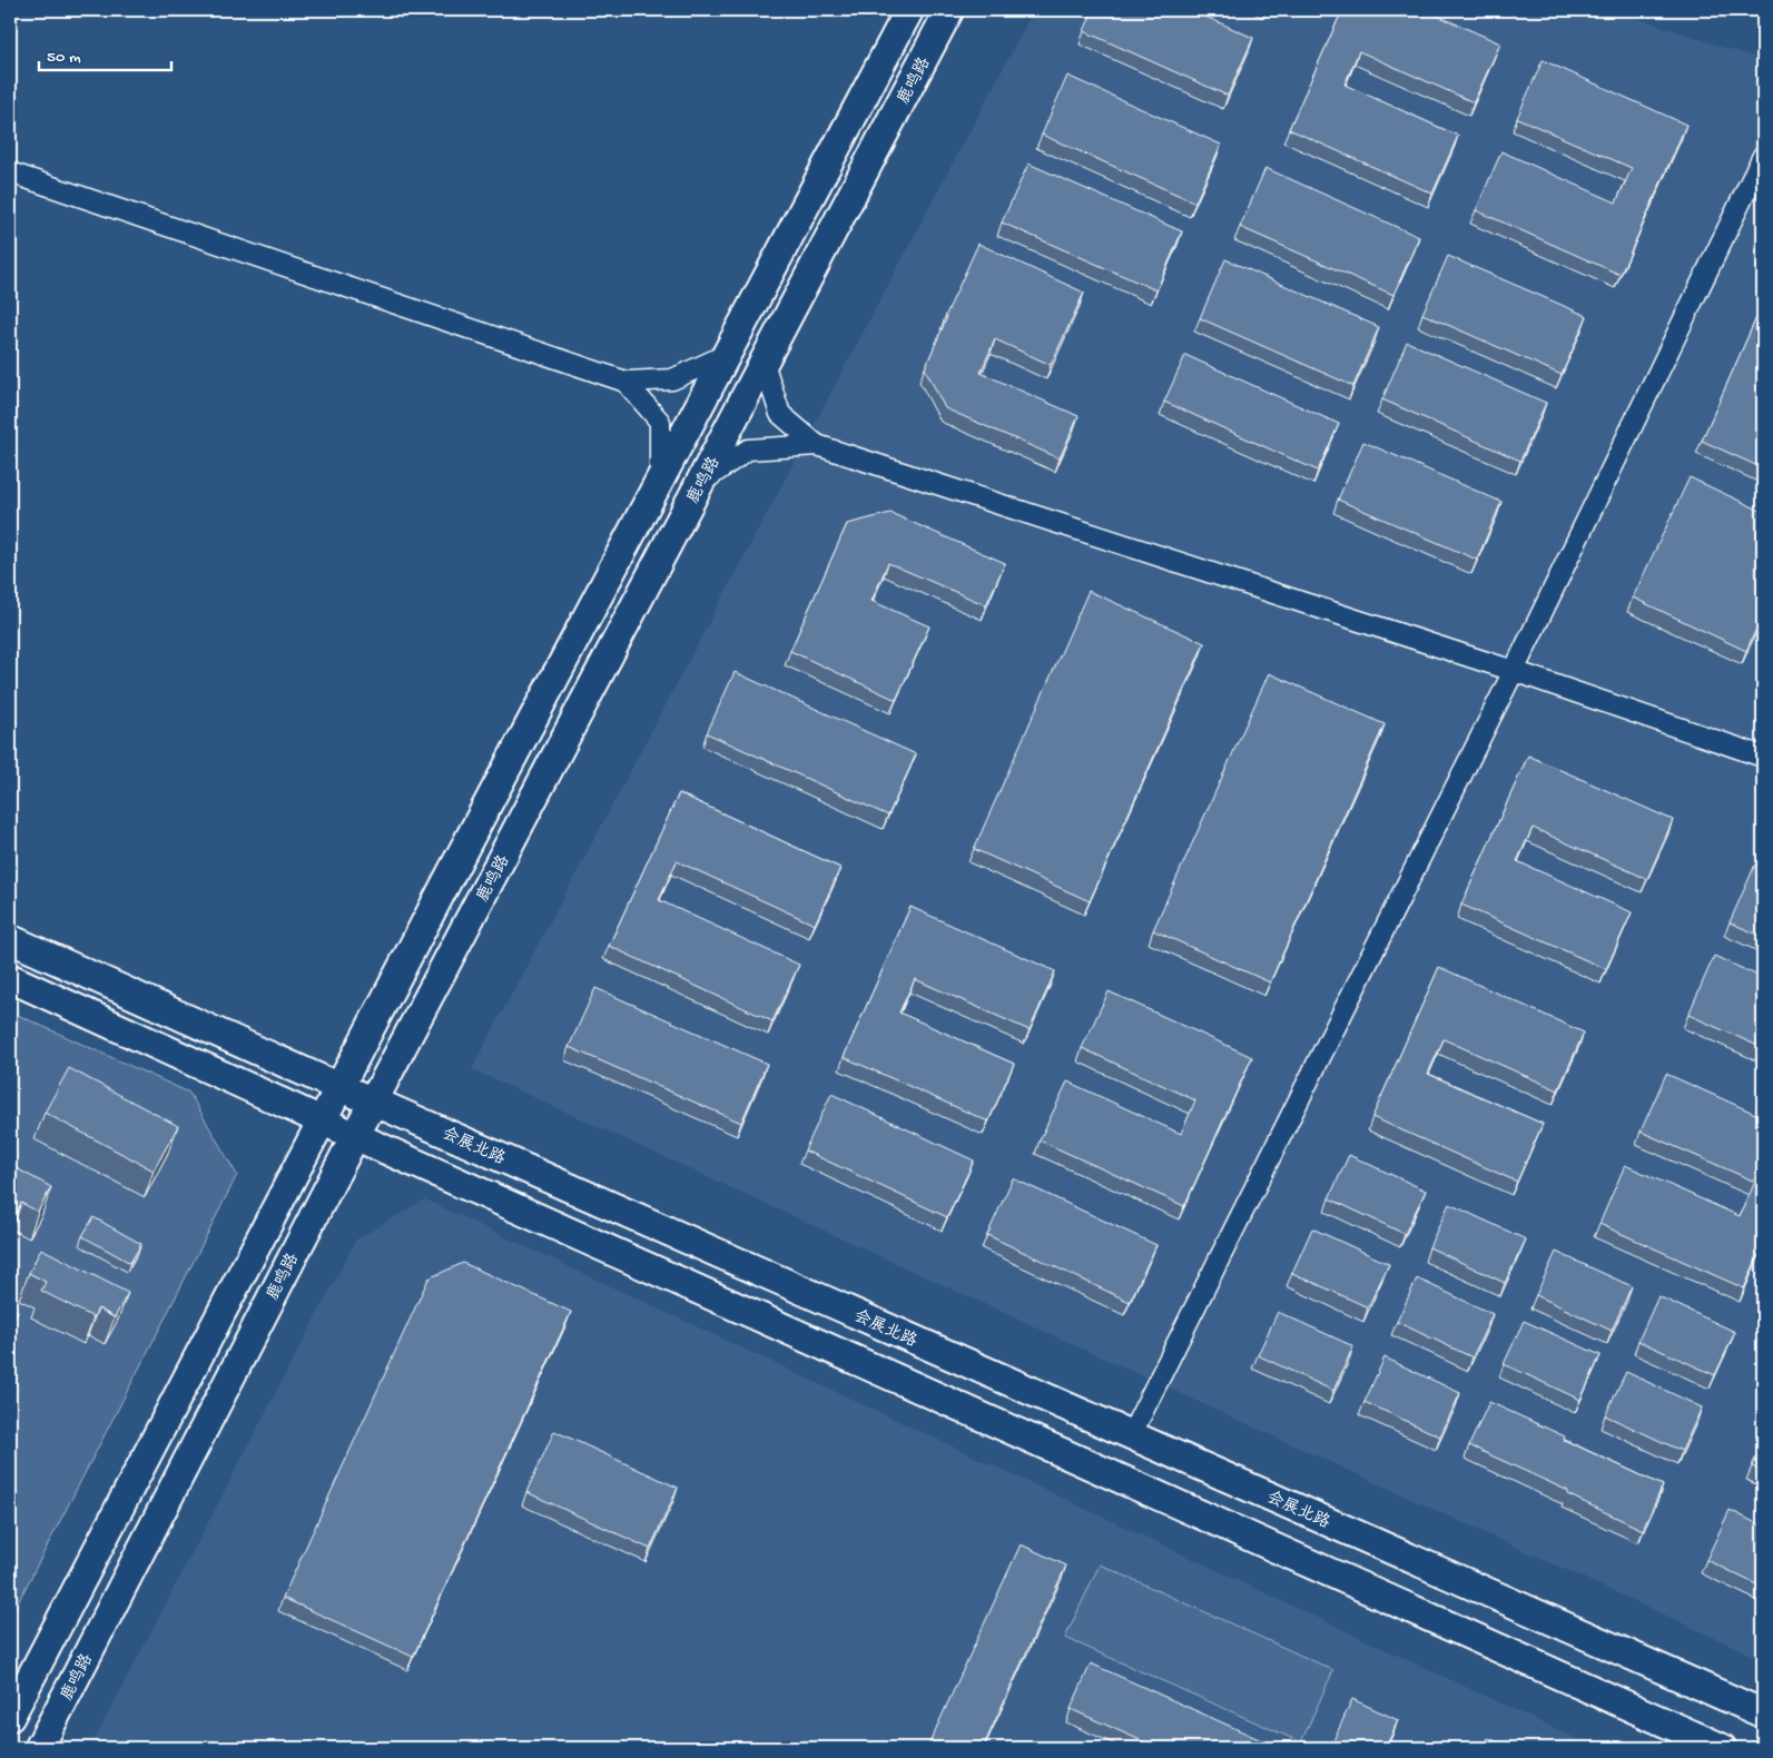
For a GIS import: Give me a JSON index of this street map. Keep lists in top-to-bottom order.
{
  "streets": {
    "main road": ["鹿鸣路", "会展北路"]
  },
  "crossings": [
    ["鹿鸣路", "会展北路"]
  ],
  "scale_bar": "50 m"
}
